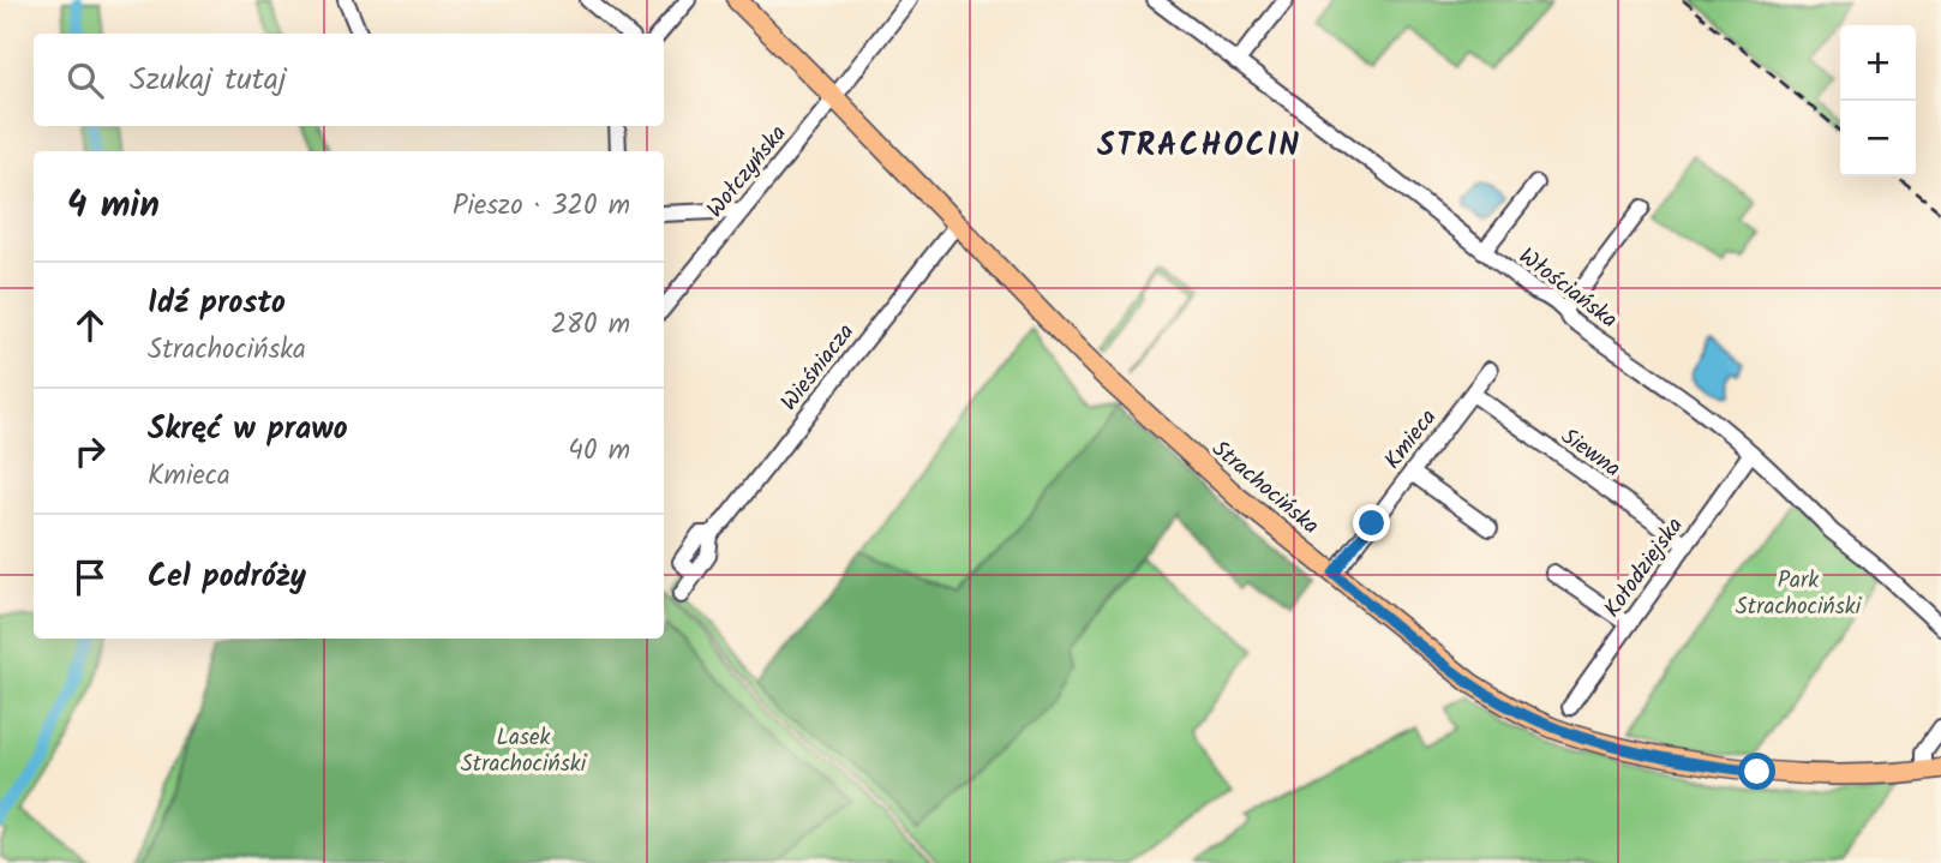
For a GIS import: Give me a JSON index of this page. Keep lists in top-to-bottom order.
{
  "streets": {
    "main road": ["Strachocińska"],
    "street": [
      "Wołczyńska",
      "Włościańska",
      "Wieśniacza",
      "Kmieca",
      "Siewna",
      "Kołodziejska"
    ]
  },
  "crossings": [
    ["Wołczyńska", "Strachocińska"],
    ["Włościańska", "Kołodziejska"],
    ["Wieśniacza", "Strachocińska"],
    ["Kmieca", "Siewna"],
    ["Kmieca", "Strachocińska"],
    ["Siewna", "Kołodziejska"]
  ],
  "districts": ["STRACHOCIN"],
  "parks": ["Park Strachociński", "Lasek Strachociński"],
  "page": {
    "map_buttons": ["+", "−"],
    "search": "Szukaj tutaj",
    "heading": ["4 min", "Pieszo · 320 m"],
    "list": [
      ["Idź prosto", "Strachocińska", "280 m"],
      ["Skręć w prawo", "Kmieca", "40 m"],
      "Cel podróży"
    ]
  }
}
